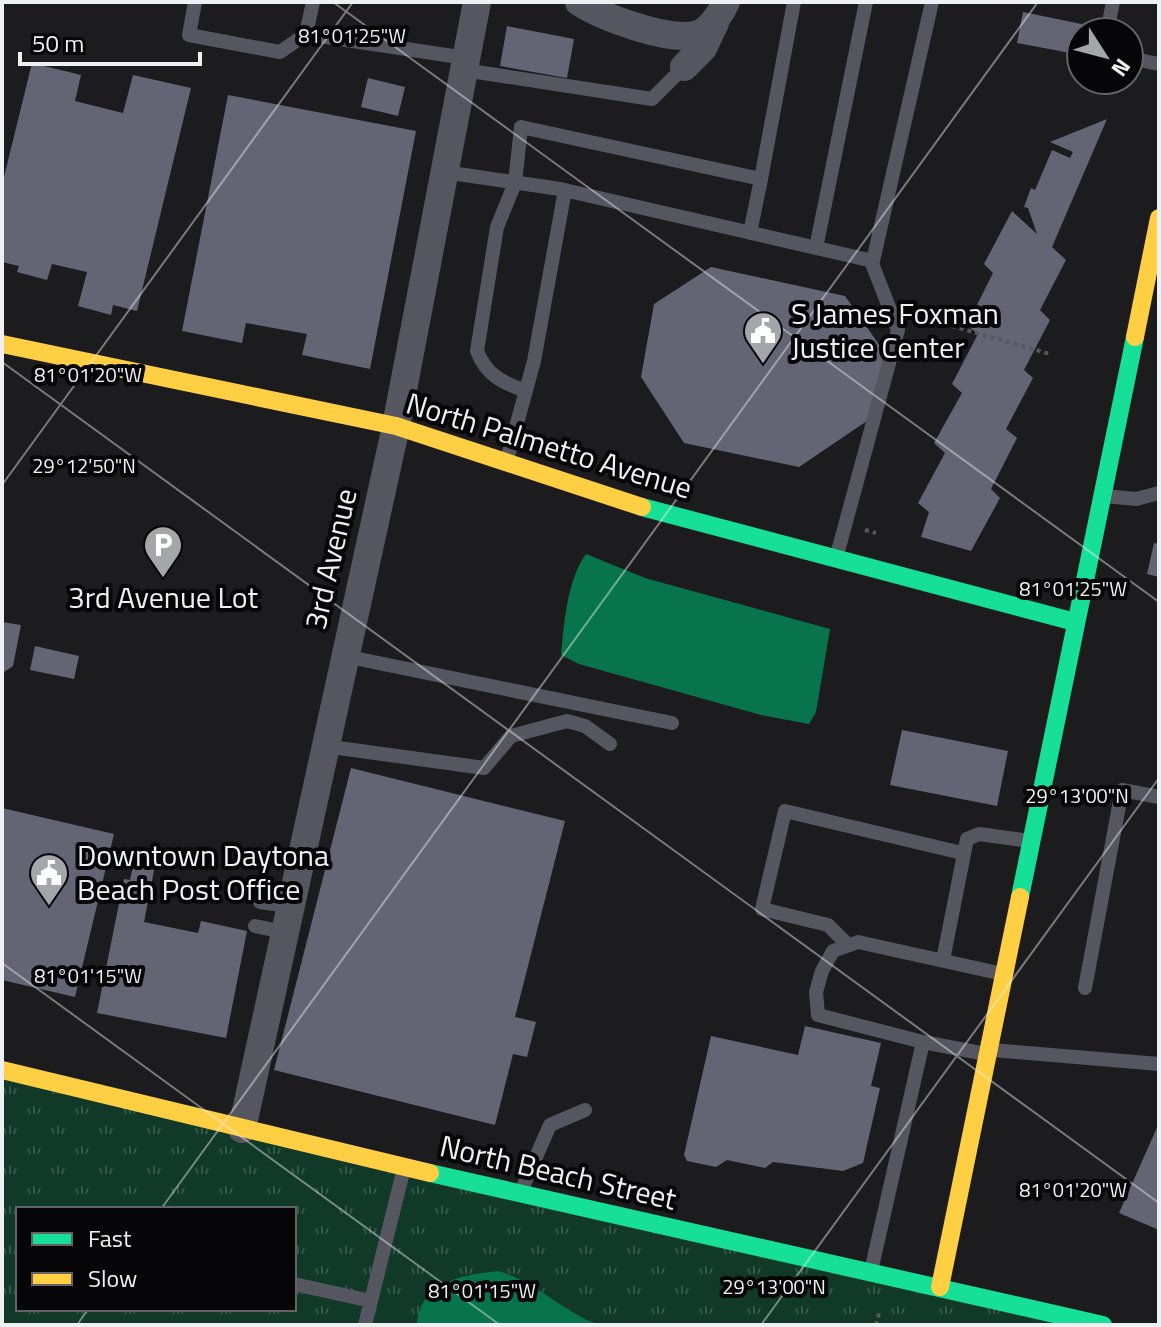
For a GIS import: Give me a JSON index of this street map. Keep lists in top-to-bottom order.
{
  "streets": {
    "street": ["North Palmetto Avenue", "3rd Avenue", "North Beach Street"]
  },
  "crossings": [
    ["North Palmetto Avenue", "3rd Avenue"],
    ["3rd Avenue", "North Beach Street"]
  ],
  "places": {
    "public building": ["S James Foxman Justice Center", "Downtown Daytona Beach Post Office"],
    "parking": ["3rd Avenue Lot"]
  },
  "legend": ["Fast", "Slow"],
  "scale_bar": "50 m",
  "north": "bottom right",
  "coordinates": [
    "81°01'25\"W",
    "81°01'20\"W",
    "29°12'50\"N",
    "29°13'00\"N",
    "81°01'15\"W"
  ]
}
